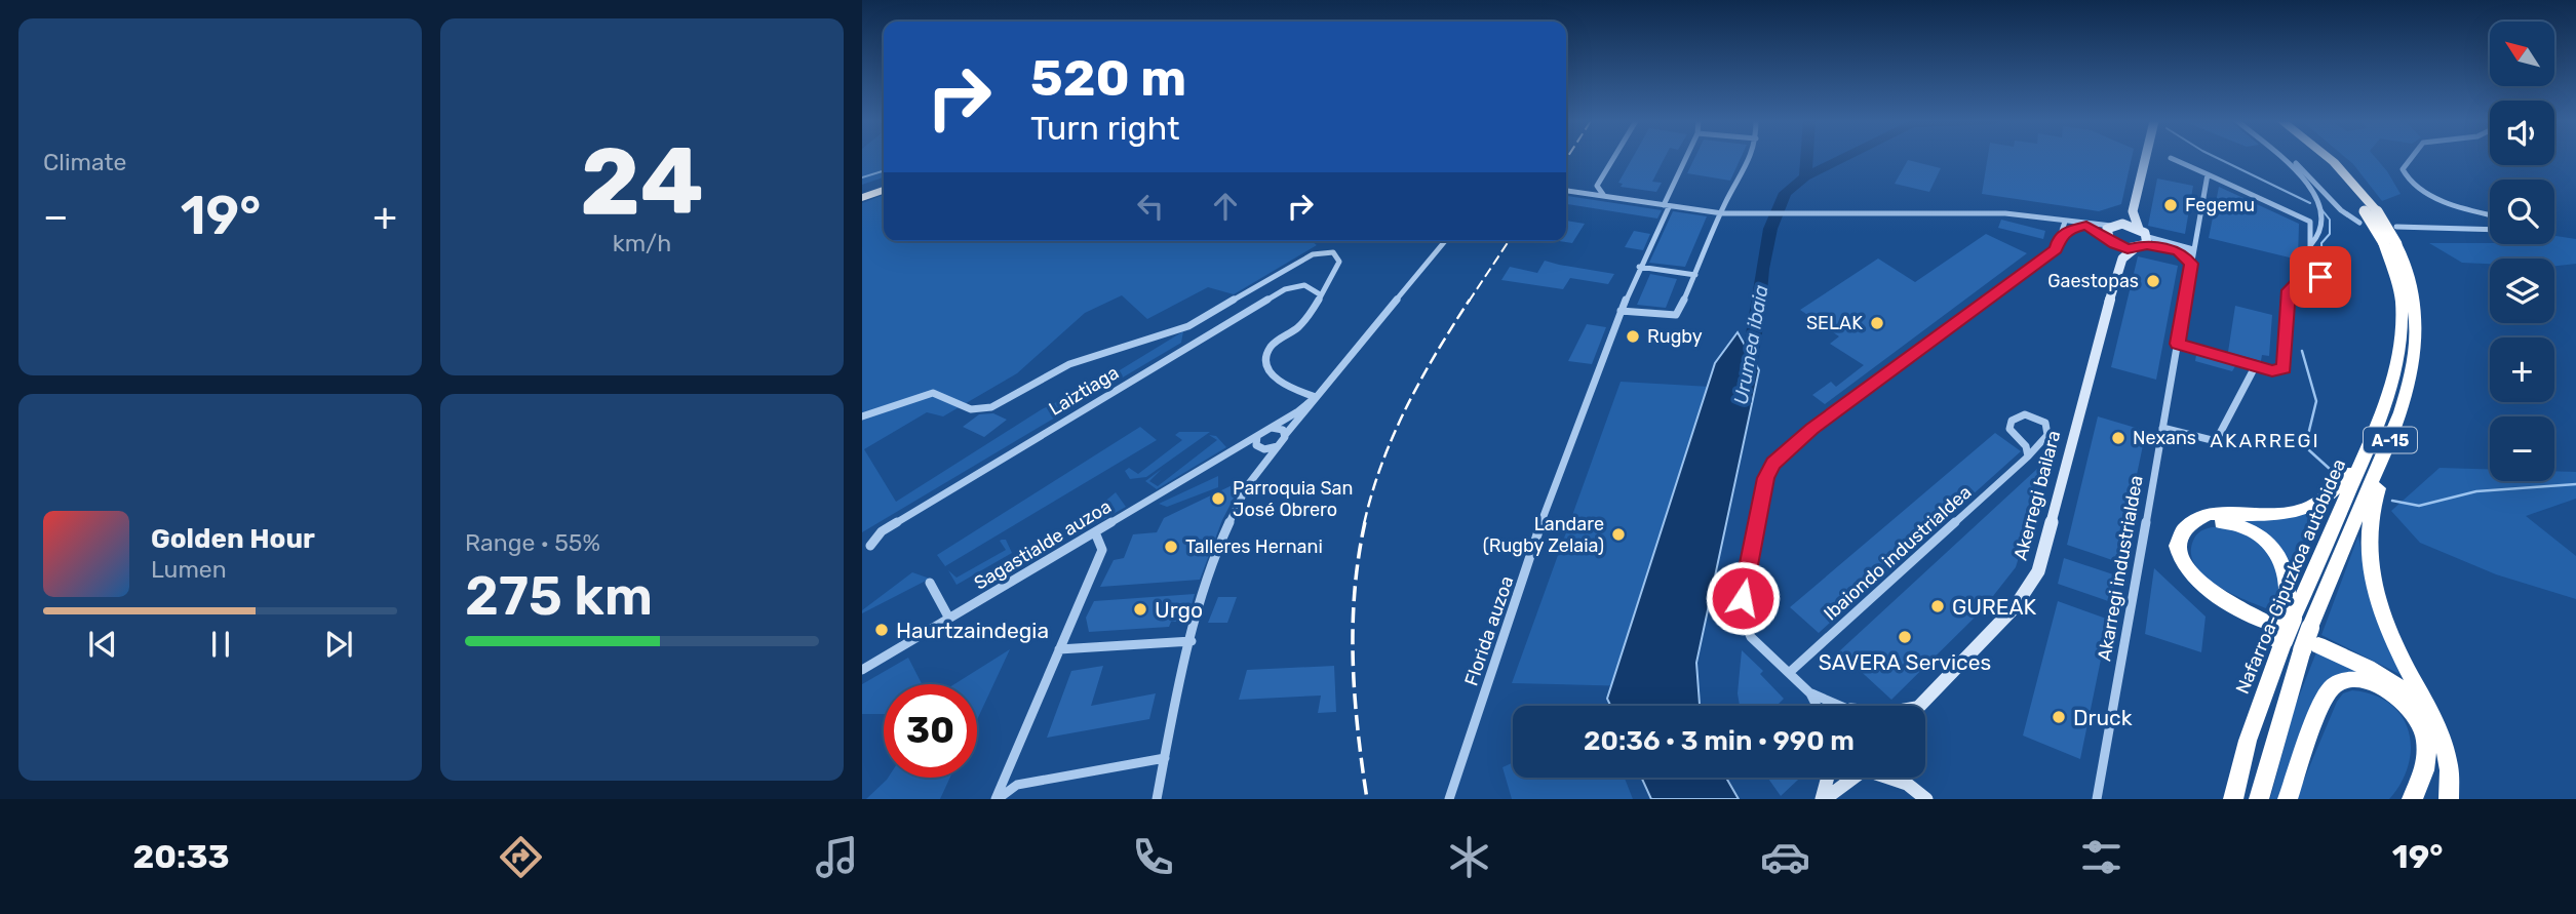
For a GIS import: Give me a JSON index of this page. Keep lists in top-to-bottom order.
{
  "streets": {
    "highway": ["A-15", "Nafarroa-Gipuzkoa autobidea"],
    "main road": ["Akerregi bailara"],
    "street": [
      "Laiztiaga",
      "Sagastialde auzoa",
      "Ibaiondo industrialdea",
      "Akarregi industrialdea",
      "Florida auzoa"
    ]
  },
  "districts": ["AKARREGI"],
  "water": ["Urumea ibaia"],
  "places": [
    "Fegemu",
    "Gaestopas",
    "SELAK",
    "Rugby",
    "Nexans",
    "Parroquia San José Obrero",
    "Landare (Rugby Zelaia)",
    "Talleres Hernani",
    "GUREAK",
    "Urgo",
    "Haurtzaindegia",
    "SAVERA Services",
    "Druck"
  ],
  "north": "top left",
  "page": {
    "tile": [
      "Climate",
      ["24", "km/h"],
      ["Range · 55%", "275 km"]
    ],
    "map_buttons": ["+", "−"],
    "turn": ["520 m", "Turn right"],
    "heat": ["−", "19°", "+"],
    "song": ["Golden Hour", "Lumen"],
    "limit": "30",
    "trip": "20:36 · 3 min · 990 m",
    "tabs": ["20:33", "19°"]
  }
}
